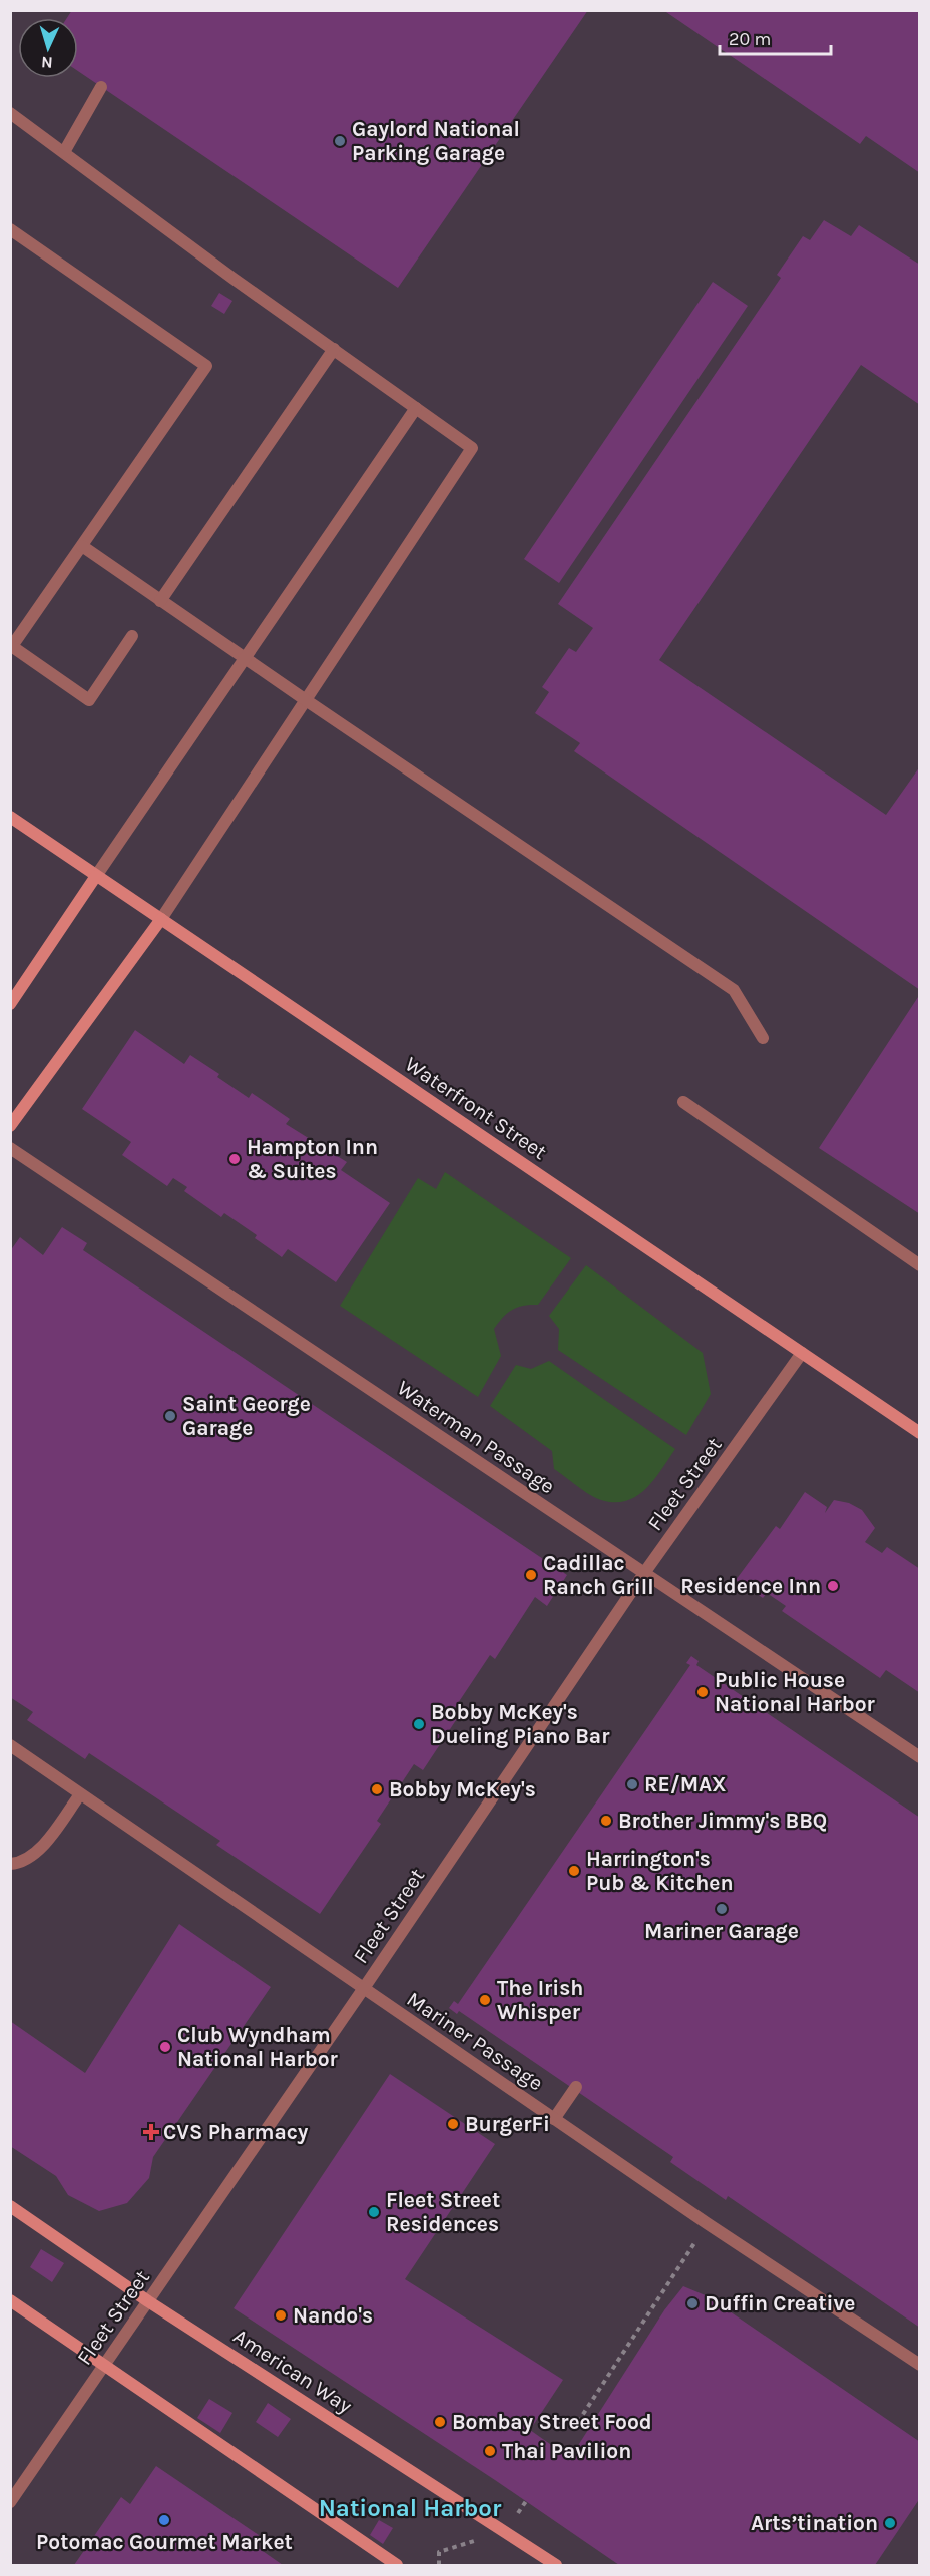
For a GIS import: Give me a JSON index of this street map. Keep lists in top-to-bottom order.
{
  "streets": {
    "street": [
      "Waterfront Street",
      "Waterman Passage",
      "Fleet Street",
      "Mariner Passage",
      "American Way"
    ]
  },
  "crossings": [
    ["Waterfront Street", "Fleet Street"],
    ["Waterman Passage", "Fleet Street"],
    ["Fleet Street", "Mariner Passage"],
    ["Fleet Street", "American Way"]
  ],
  "districts": ["National Harbor"],
  "places": {
    "other": [
      "Gaylord National Parking Garage",
      "Hampton Inn & Suites",
      "Saint George Garage",
      "Cadillac Ranch Grill",
      "Residence Inn",
      "Public House National Harbor",
      "Bobby McKey's Dueling Piano Bar",
      "RE/MAX",
      "Bobby McKey's",
      "Brother Jimmy's BBQ",
      "Harrington's Pub & Kitchen",
      "Mariner Garage",
      "The Irish Whisper",
      "Club Wyndham National Harbor",
      "BurgerFi",
      "Fleet Street Residences",
      "Duffin Creative",
      "Nando's",
      "Bombay Street Food",
      "Thai Pavilion",
      "Potomac Gourmet Market",
      "Arts’tination"
    ],
    "health": ["CVS Pharmacy"]
  },
  "scale_bar": "20 m",
  "north": "bottom"
}
